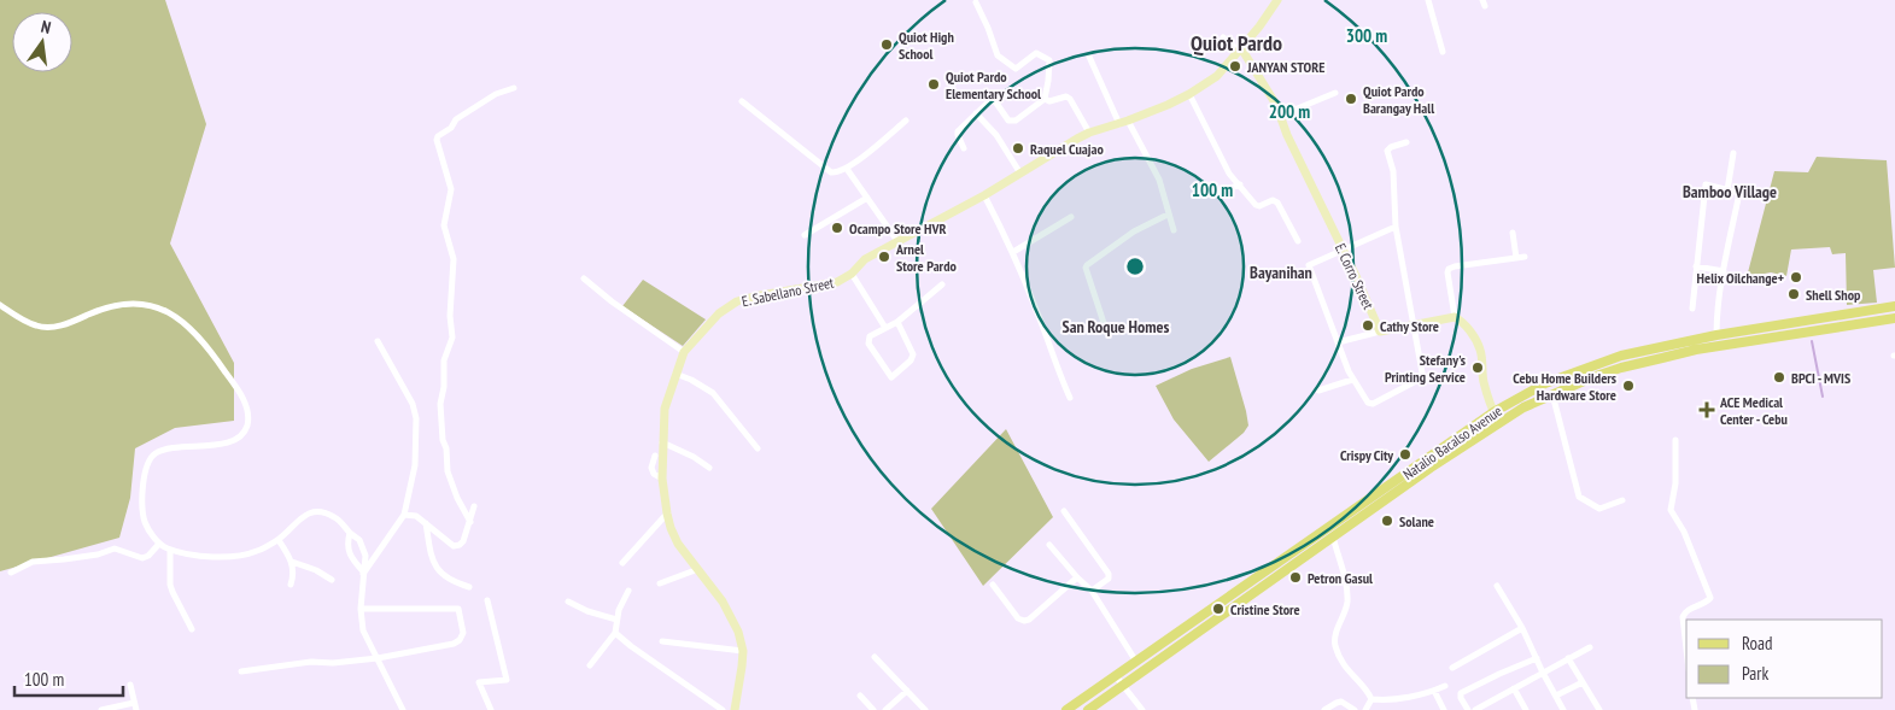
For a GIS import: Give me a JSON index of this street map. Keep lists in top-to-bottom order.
{
  "streets": {
    "main road": ["Natalio Bacalso Avenue"],
    "street": ["E. Corro Street", "E. Sabellano Street"]
  },
  "crossings": [
    ["E. Corro Street", "E. Sabellano Street"]
  ],
  "districts": [
    "Quiot Pardo",
    "Bamboo Village",
    "Bayanihan",
    "San Roque Homes"
  ],
  "places": {
    "other": [
      "Quiot High School",
      "JANYAN STORE",
      "Quiot Pardo Elementary School",
      "Quiot Pardo Barangay Hall",
      "Raquel Cuajao",
      "Ocampo Store HVR",
      "Arnel Store Pardo",
      "Helix Oilchange+",
      "Shell Shop",
      "Cathy Store",
      "Stefany's Printing Service",
      "BPCI - MVIS",
      "Cebu Home Builders Hardware Store",
      "Crispy City",
      "Solane",
      "Petron Gasul",
      "Cristine Store"
    ],
    "health": ["ACE Medical Center - Cebu"]
  },
  "legend": ["Road", "Park"],
  "scale_bar": "100 m",
  "north": "top",
  "rings": ["300 m", "200 m", "100 m"]
}
